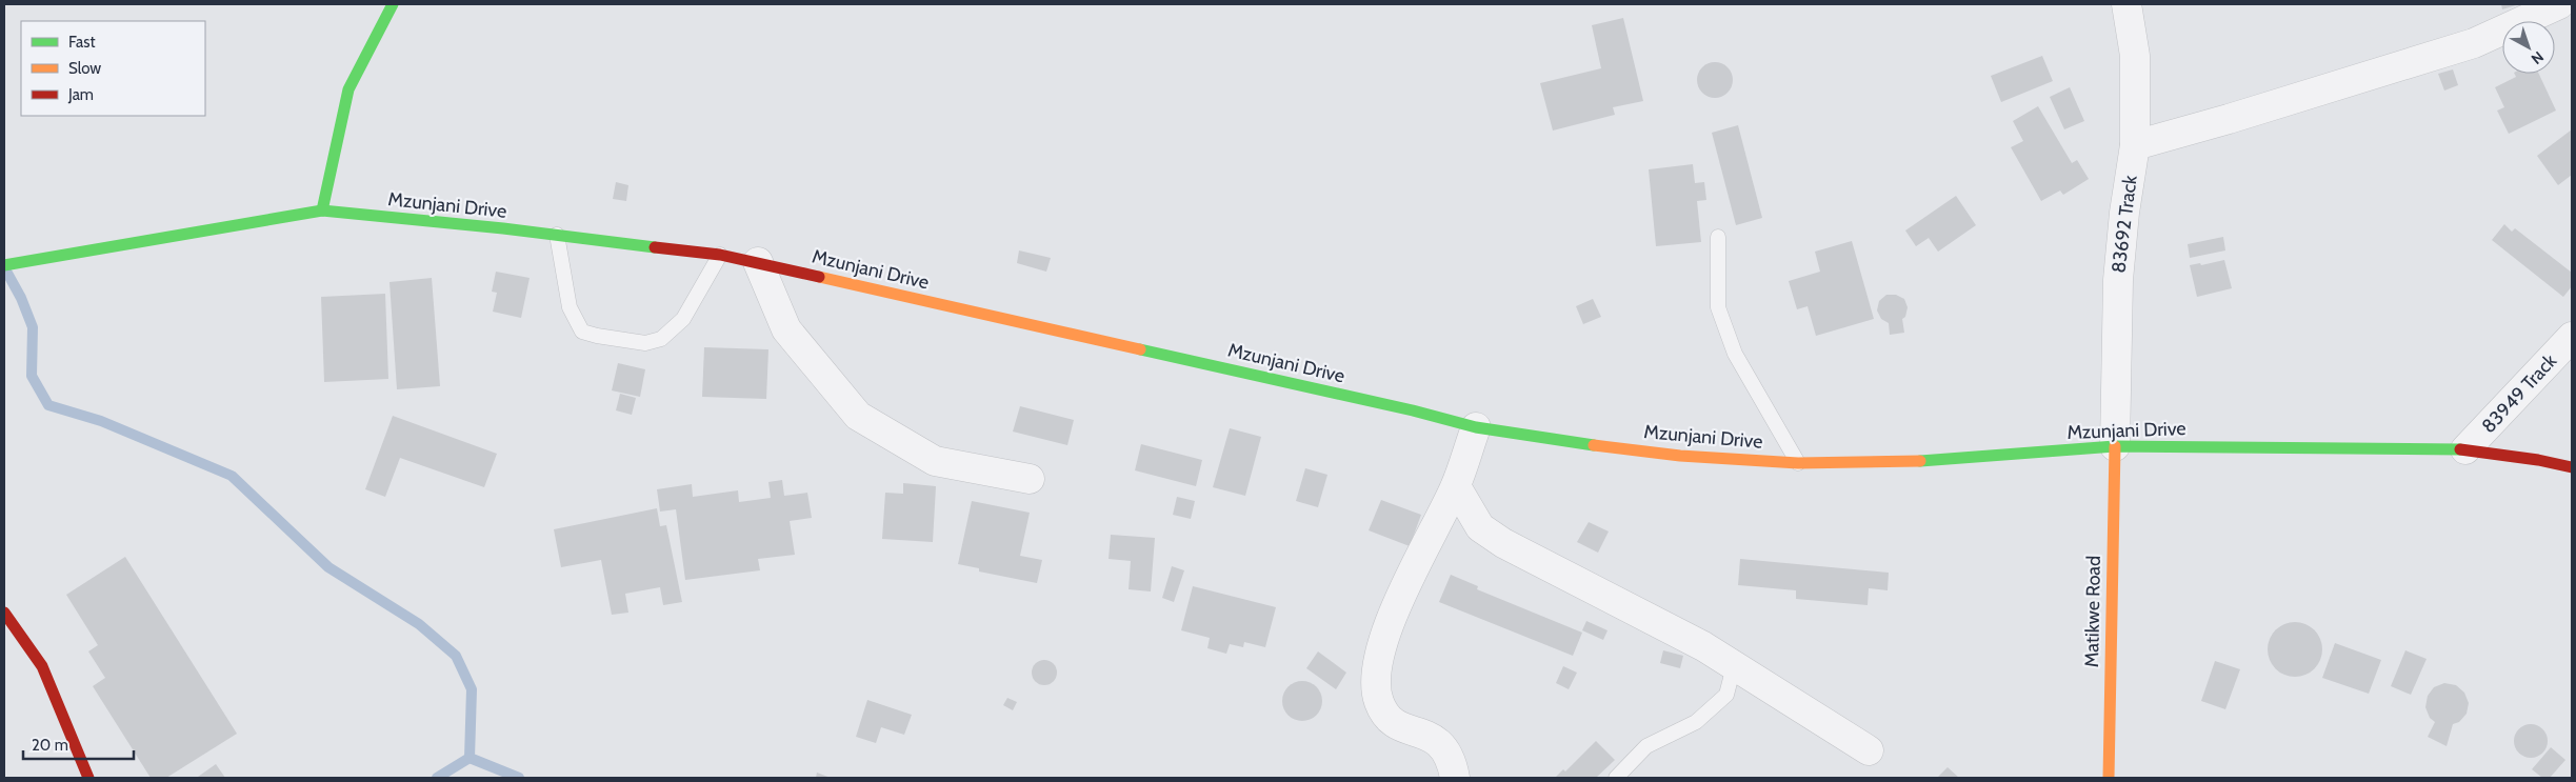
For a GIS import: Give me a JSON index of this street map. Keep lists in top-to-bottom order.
{
  "streets": {
    "main road": ["Mzunjani Drive", "Matikwe Road"],
    "street": ["83692 Track", "83949 Track"]
  },
  "crossings": [
    ["Mzunjani Drive", "83692 Track"],
    ["Mzunjani Drive", "83949 Track"],
    ["Mzunjani Drive", "Matikwe Road"],
    ["83692 Track", "Matikwe Road"]
  ],
  "legend": ["Fast", "Slow", "Jam"],
  "scale_bar": "20 m",
  "north": "bottom right"
}
